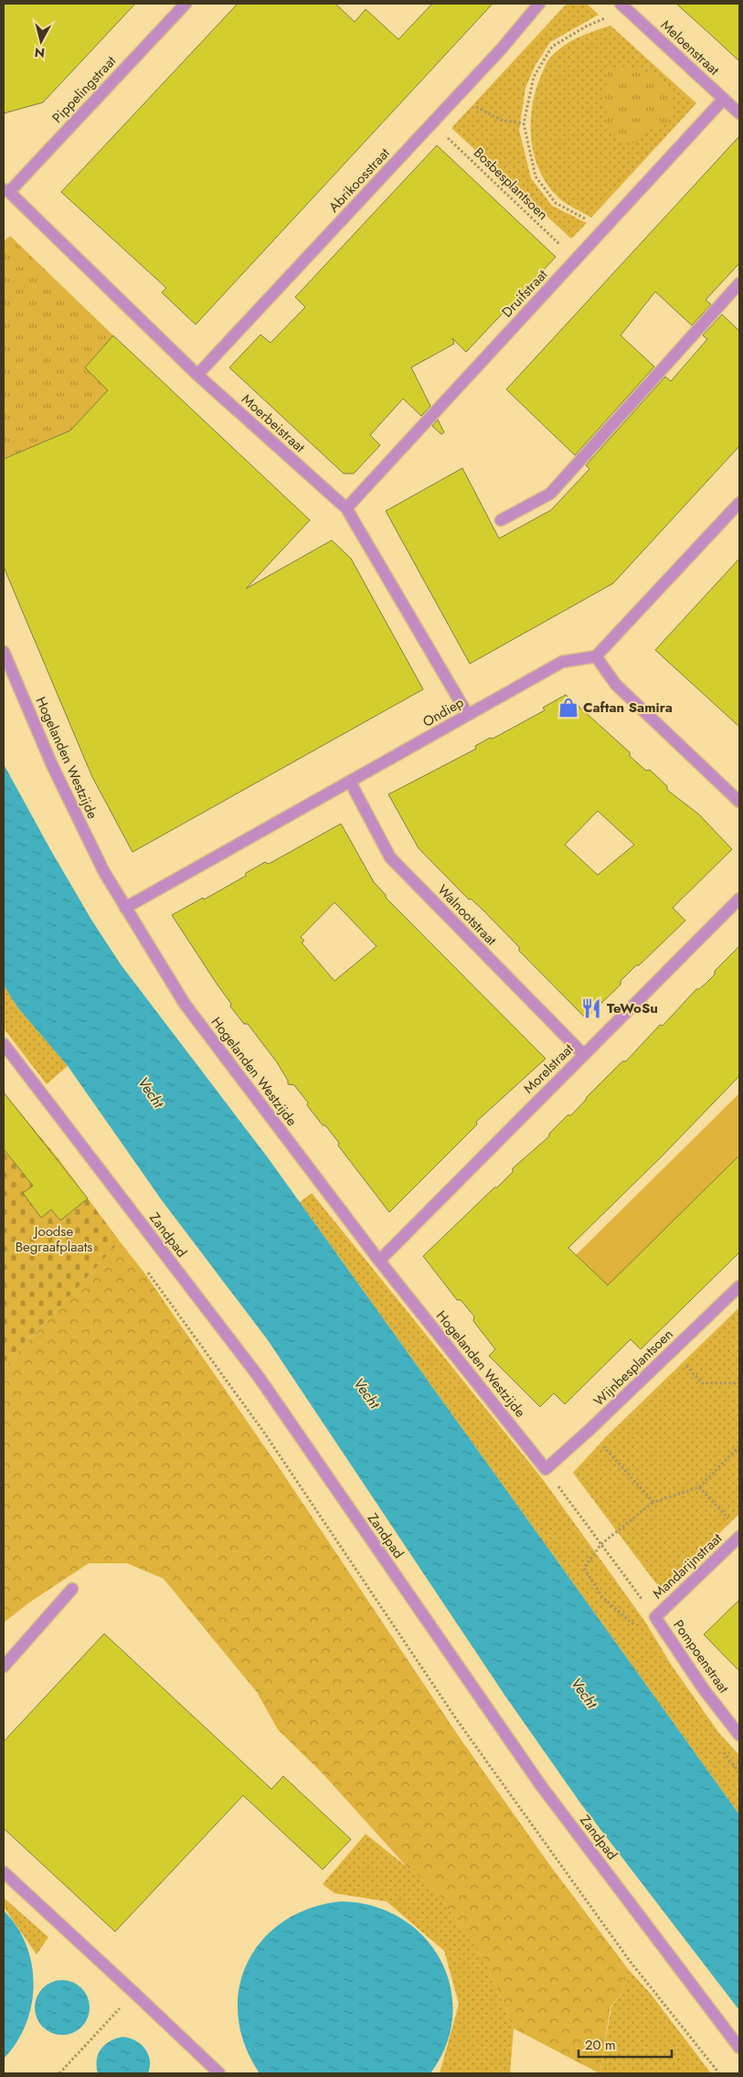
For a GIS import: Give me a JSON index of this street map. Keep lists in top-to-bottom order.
{
  "streets": {
    "street": [
      "Meloenstraat",
      "Pippelingstraat",
      "Abrikoosstraat",
      "Druifstraat",
      "Moerbeistraat",
      "Ondiep",
      "Hogelanden Westzijde",
      "Walnootstraat",
      "Morelstraat",
      "Zandpad",
      "Wijnbesplantsoen",
      "Mandarijnstraat",
      "Pompoenstraat"
    ],
    "path": ["Bosbesplantsoen"]
  },
  "crossings": [
    ["Meloenstraat", "Druifstraat"],
    ["Pippelingstraat", "Moerbeistraat"],
    ["Abrikoosstraat", "Bosbesplantsoen"],
    ["Abrikoosstraat", "Moerbeistraat"],
    ["Bosbesplantsoen", "Druifstraat"],
    ["Druifstraat", "Moerbeistraat"],
    ["Moerbeistraat", "Ondiep"],
    ["Ondiep", "Hogelanden Westzijde"],
    ["Ondiep", "Walnootstraat"],
    ["Hogelanden Westzijde", "Morelstraat"],
    ["Hogelanden Westzijde", "Wijnbesplantsoen"],
    ["Walnootstraat", "Morelstraat"],
    ["Mandarijnstraat", "Pompoenstraat"]
  ],
  "water": ["Vecht"],
  "parks": ["Joodse Begraafplaats"],
  "places": {
    "shop": ["Caftan Samira"],
    "restaurant": ["TeWoSu"]
  },
  "scale_bar": "20 m",
  "north": "bottom"
}
